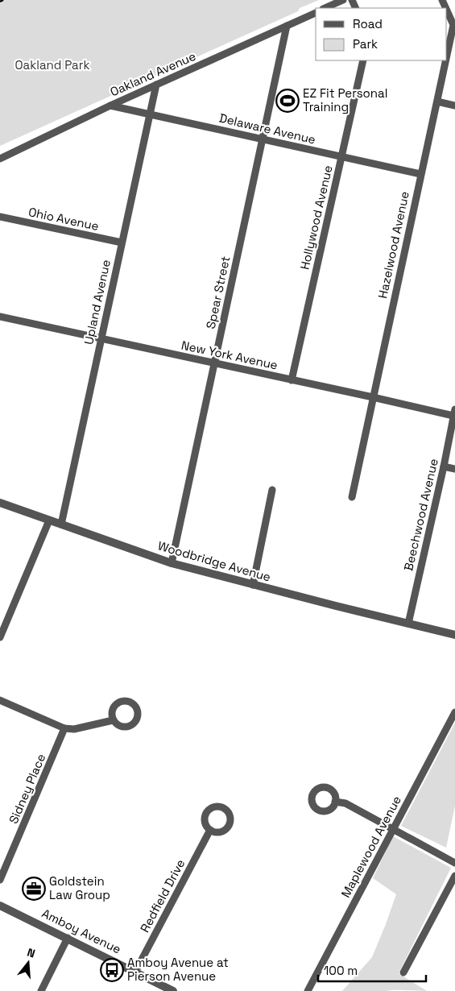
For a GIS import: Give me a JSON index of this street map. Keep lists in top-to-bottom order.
{
  "streets": {
    "street": [
      "Oakland Avenue",
      "Delaware Avenue",
      "Hollywood Avenue",
      "Ohio Avenue",
      "Hazelwood Avenue",
      "Spear Street",
      "Upland Avenue",
      "New York Avenue",
      "Beechwood Avenue",
      "Woodbridge Avenue",
      "Sidney Place",
      "Maplewood Avenue",
      "Redfield Drive",
      "Amboy Avenue"
    ]
  },
  "crossings": [
    ["Oakland Avenue", "Delaware Avenue"],
    ["Oakland Avenue", "Spear Street"],
    ["Oakland Avenue", "Upland Avenue"],
    ["Delaware Avenue", "Hollywood Avenue"],
    ["Delaware Avenue", "Hazelwood Avenue"],
    ["Delaware Avenue", "Spear Street"],
    ["Delaware Avenue", "Upland Avenue"],
    ["Hollywood Avenue", "New York Avenue"],
    ["Ohio Avenue", "Upland Avenue"],
    ["Hazelwood Avenue", "New York Avenue"],
    ["Spear Street", "New York Avenue"],
    ["Spear Street", "Woodbridge Avenue"],
    ["Upland Avenue", "New York Avenue"],
    ["Upland Avenue", "Woodbridge Avenue"],
    ["New York Avenue", "Beechwood Avenue"],
    ["Beechwood Avenue", "Woodbridge Avenue"],
    ["Redfield Drive", "Amboy Avenue"]
  ],
  "parks": ["Oakland Park"],
  "places": {
    "sports": ["EZ Fit Personal Training"],
    "office": ["Goldstein Law Group"],
    "bus stop": ["Amboy Avenue at Pierson Avenue"]
  },
  "legend": ["Road", "Park"],
  "scale_bar": "100 m",
  "north": "top"
}
